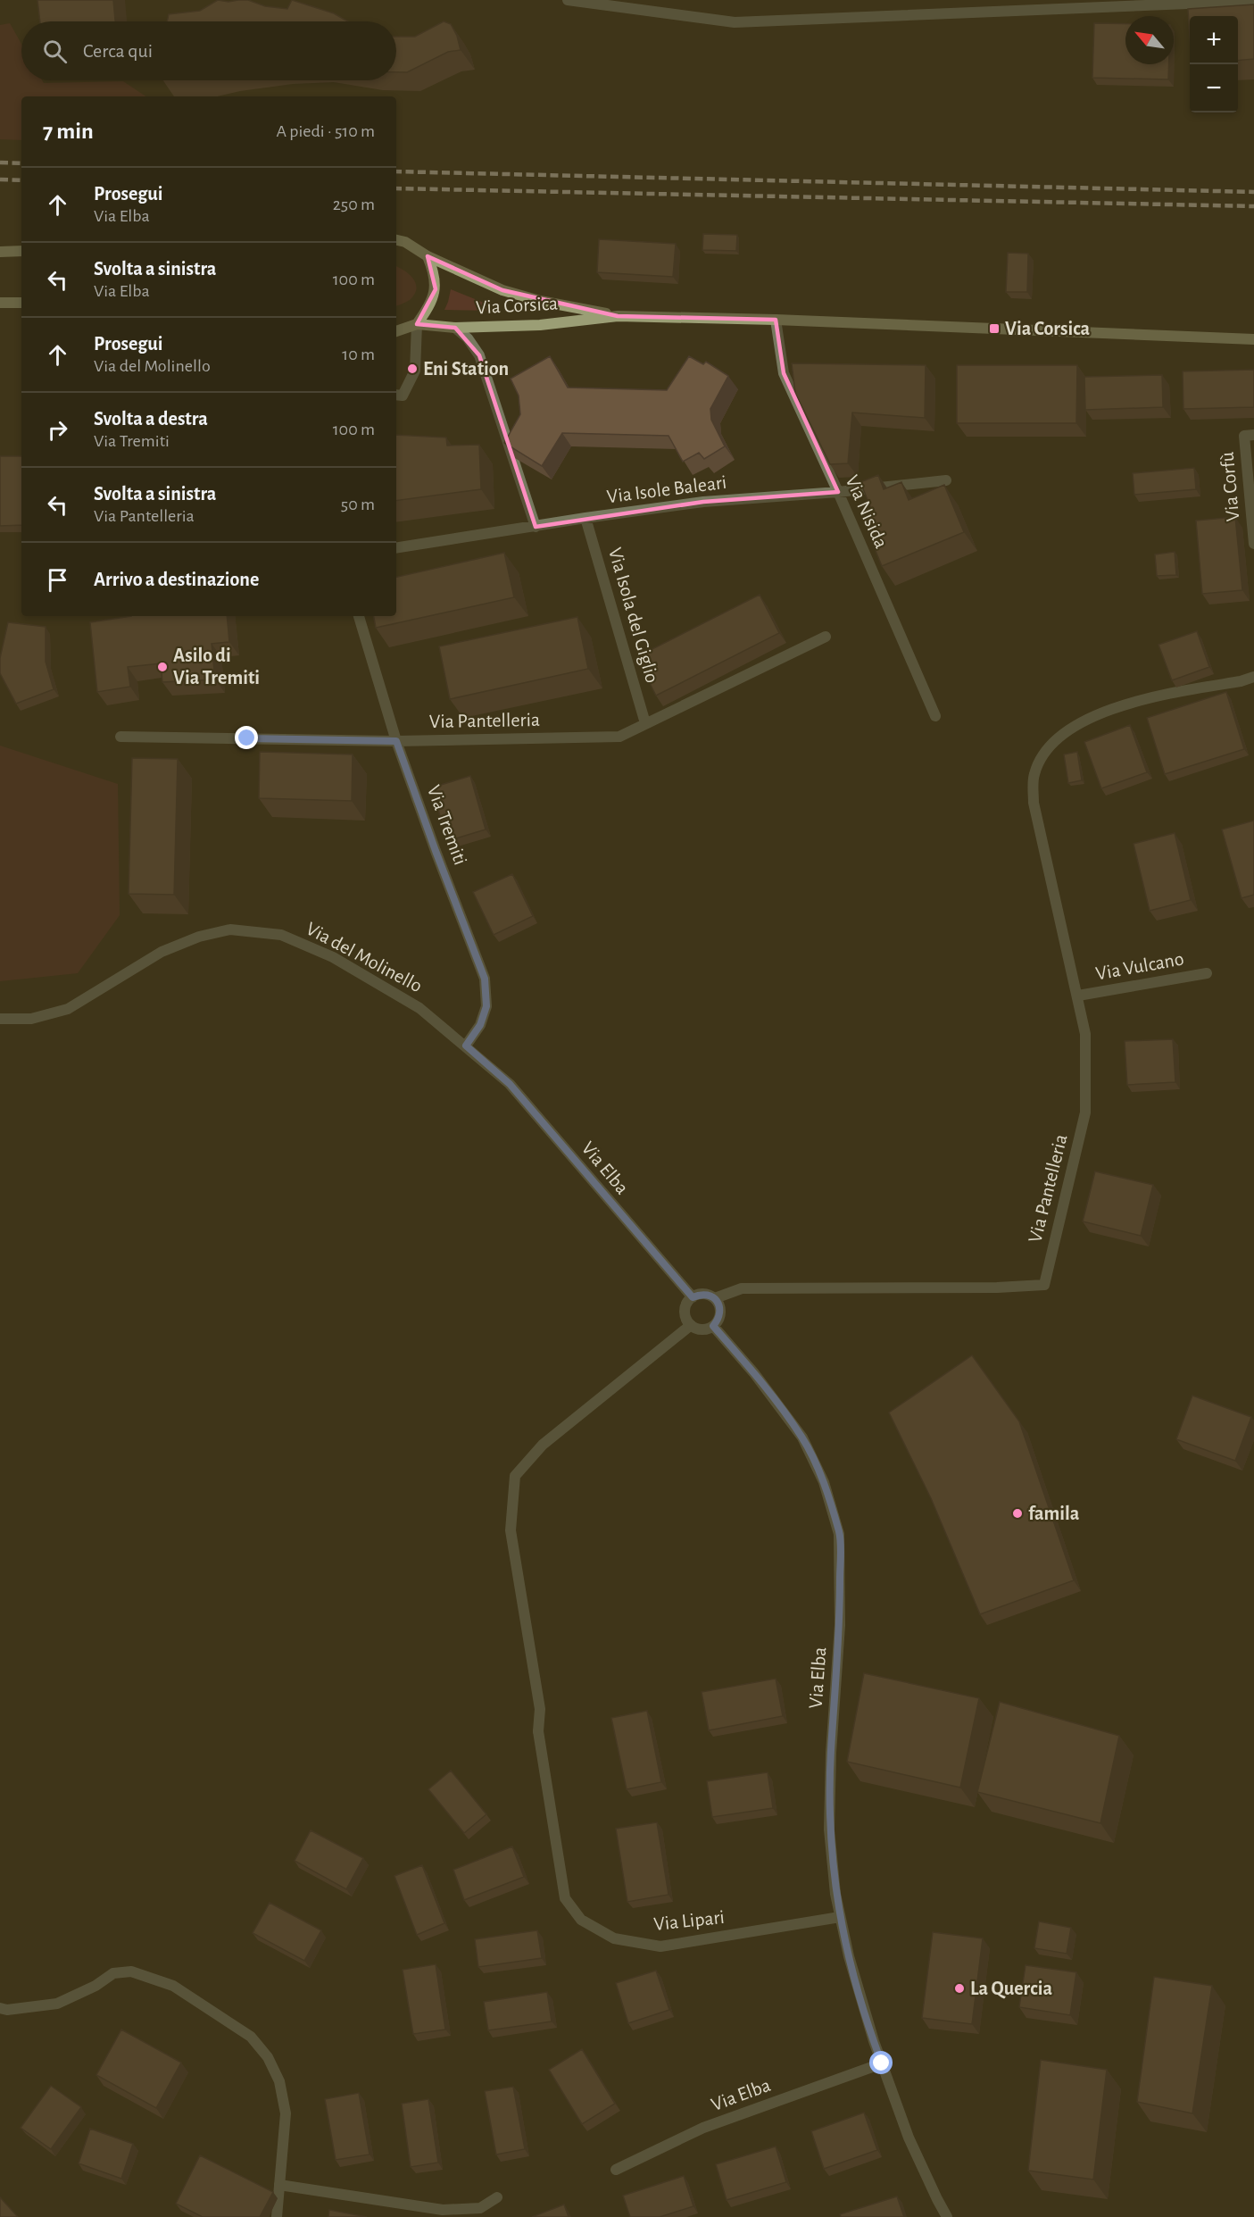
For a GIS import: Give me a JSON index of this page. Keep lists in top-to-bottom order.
{
  "streets": {
    "main road": ["Via Corsica"],
    "street": [
      "Via Corfù",
      "Via Isole Baleari",
      "Via Nisida",
      "Via Isola del Giglio",
      "Via Pantelleria",
      "Via Tremiti",
      "Via del Molinello",
      "Via Vulcano",
      "Via Elba",
      "Via Lipari"
    ]
  },
  "crossings": [
    ["Via Corsica", "Via Nisida"],
    ["Via Isole Baleari", "Via Nisida"],
    ["Via Isole Baleari", "Via Isola del Giglio"],
    ["Via Isola del Giglio", "Via Pantelleria"],
    ["Via Pantelleria", "Via Tremiti"],
    ["Via Pantelleria", "Via Vulcano"],
    ["Via Pantelleria", "Via Elba"],
    ["Via Pantelleria", "Via Lipari"],
    ["Via Tremiti", "Via del Molinello"],
    ["Via del Molinello", "Via Elba"],
    ["Via Elba", "Via Lipari"]
  ],
  "places": {
    "transit": ["Via Corsica"],
    "other": [
      "Eni Station",
      "Asilo di Via Tremiti",
      "famila",
      "La Quercia"
    ]
  },
  "north": "top left",
  "page": {
    "map_buttons": ["+", "−"],
    "search": "Cerca qui",
    "heading": ["7 min", "A piedi · 510 m"],
    "list": [
      ["Prosegui", "Via Elba", "250 m"],
      ["Svolta a sinistra", "Via Elba", "100 m"],
      ["Prosegui", "Via del Molinello", "10 m"],
      ["Svolta a destra", "Via Tremiti", "100 m"],
      ["Svolta a sinistra", "Via Pantelleria", "50 m"],
      "Arrivo a destinazione"
    ]
  }
}
